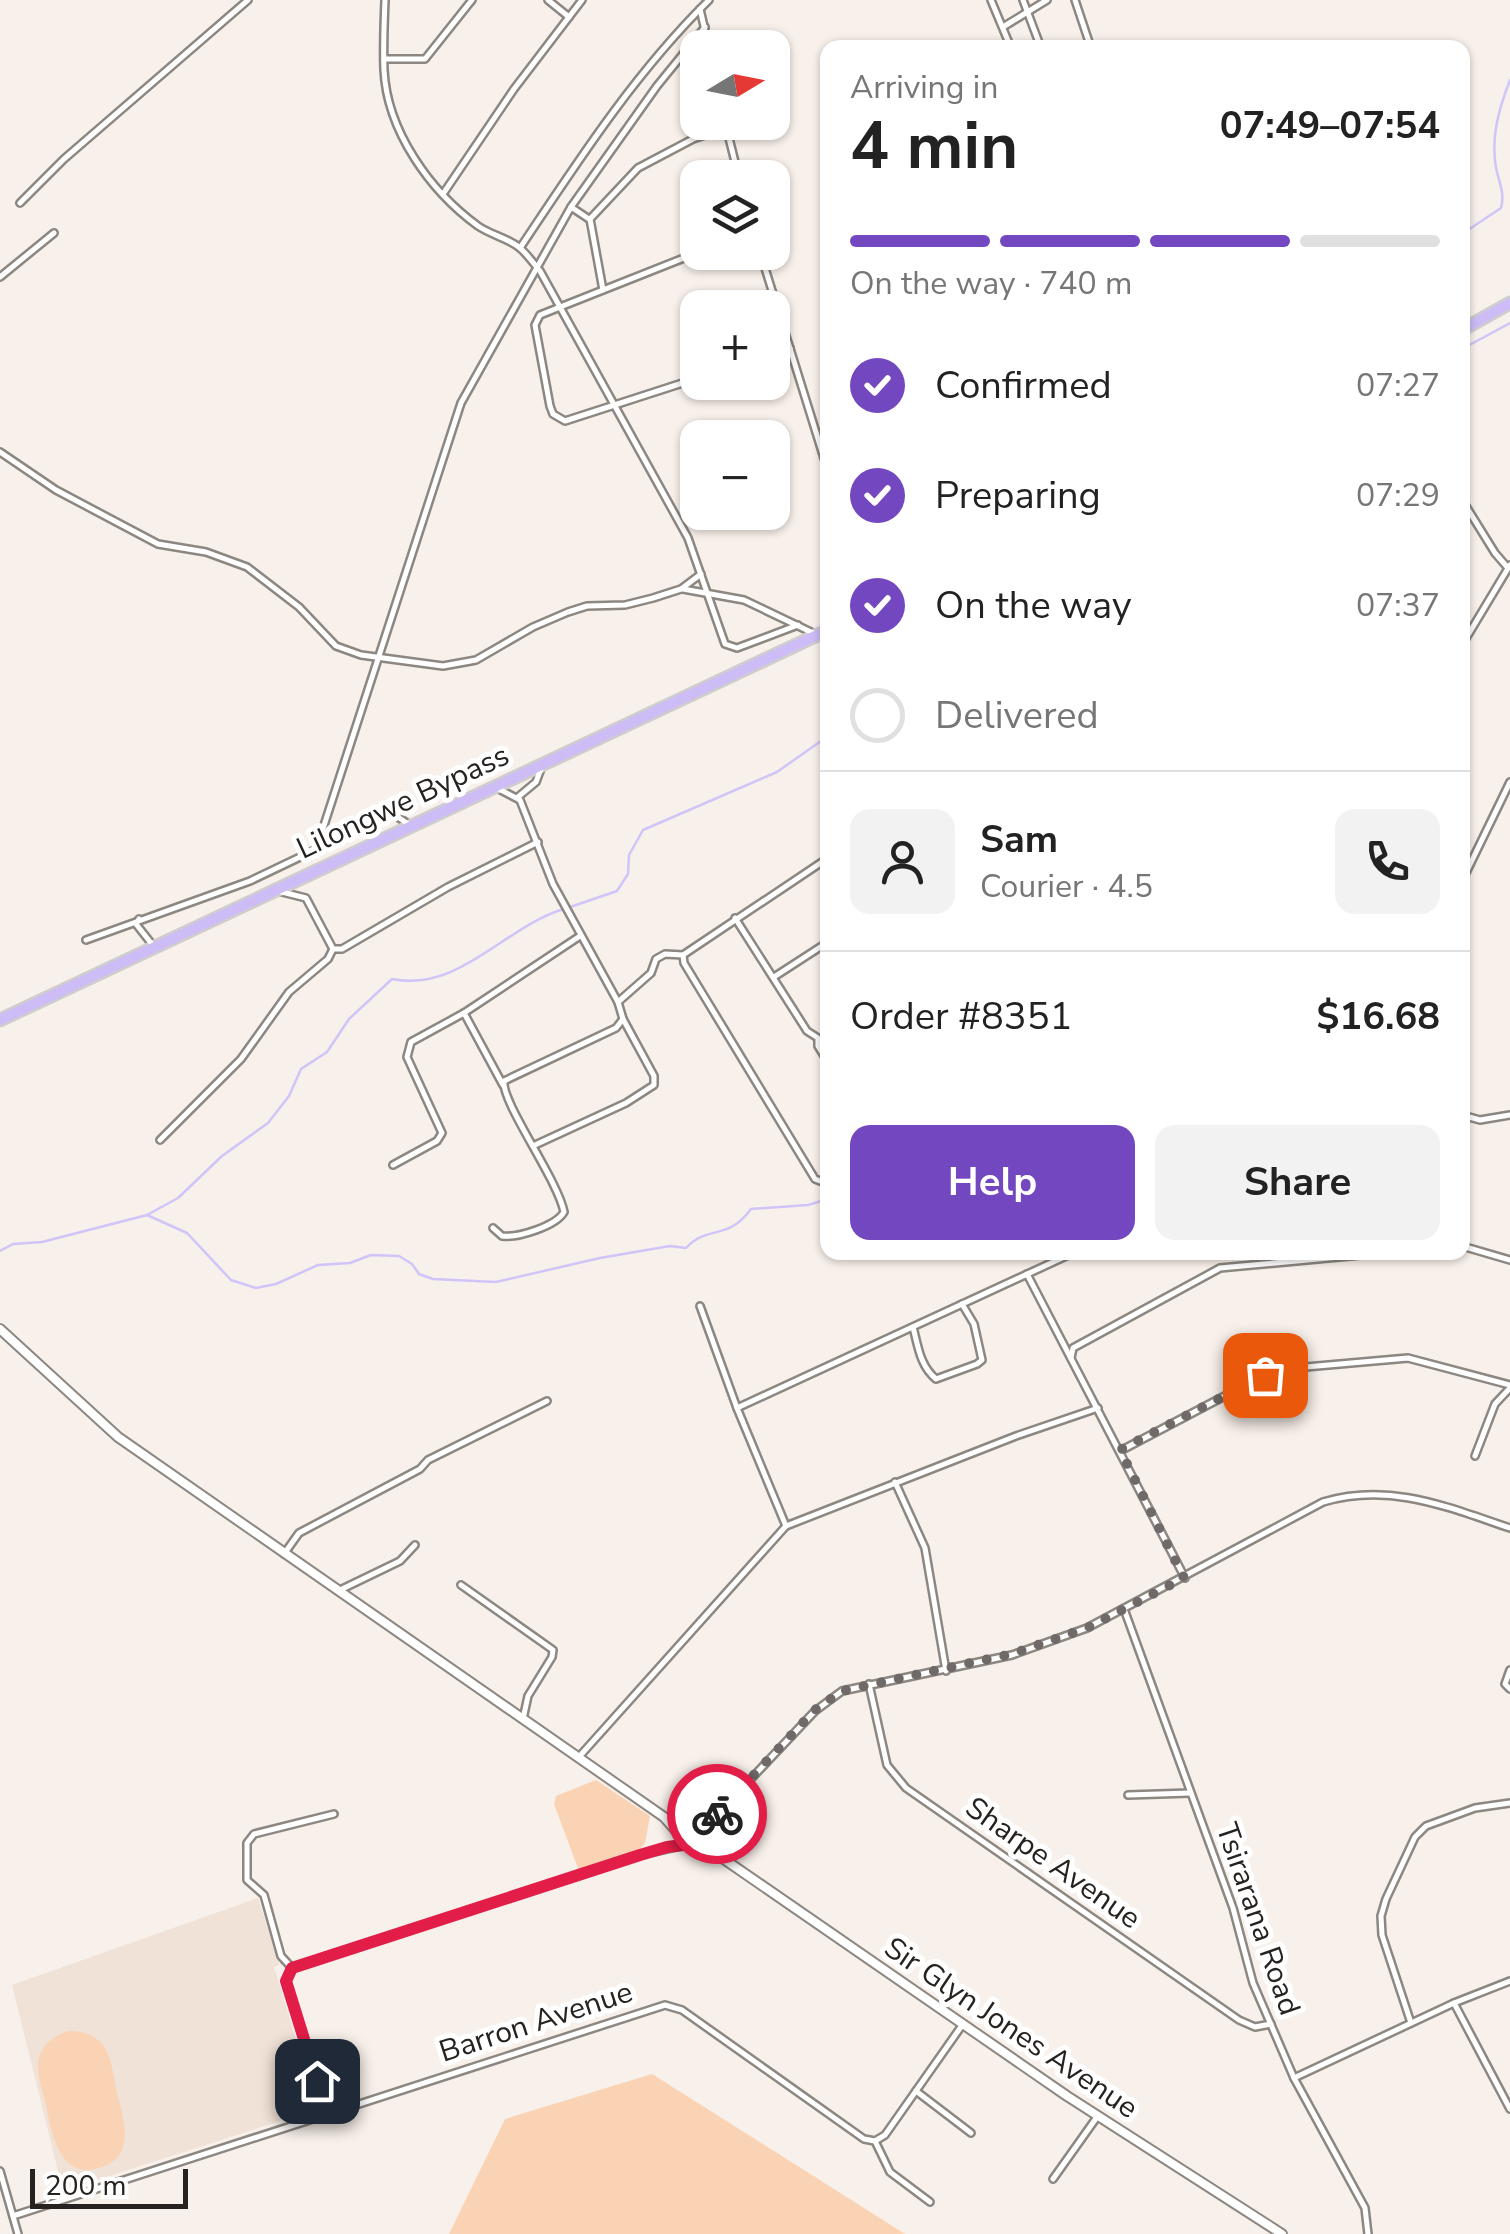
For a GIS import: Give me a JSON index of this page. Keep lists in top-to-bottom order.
{
  "streets": {
    "main road": ["Lilongwe Bypass", "Sir Glyn Jones Avenue"],
    "street": ["Sharpe Avenue", "Tsirarana Road", "Barron Avenue"]
  },
  "crossings": [
    ["Sharpe Avenue", "Tsirarana Road"]
  ],
  "scale_bar": "200 m",
  "north": "right",
  "page": {
    "map_buttons": ["+", "−"],
    "heading": ["4 min", "Arriving in", "07:49–07:54"],
    "panel": [
      "Sam",
      "Courier · 4.5",
      "Order #8351",
      "$16.68"
    ],
    "bar": "On the way · 740 m",
    "list": [
      ["Confirmed", "07:27"],
      ["Preparing", "07:29"],
      ["On the way", "07:37"],
      "Delivered"
    ],
    "buttons": ["Help", "Share"],
    "scale": "200 m"
  }
}
